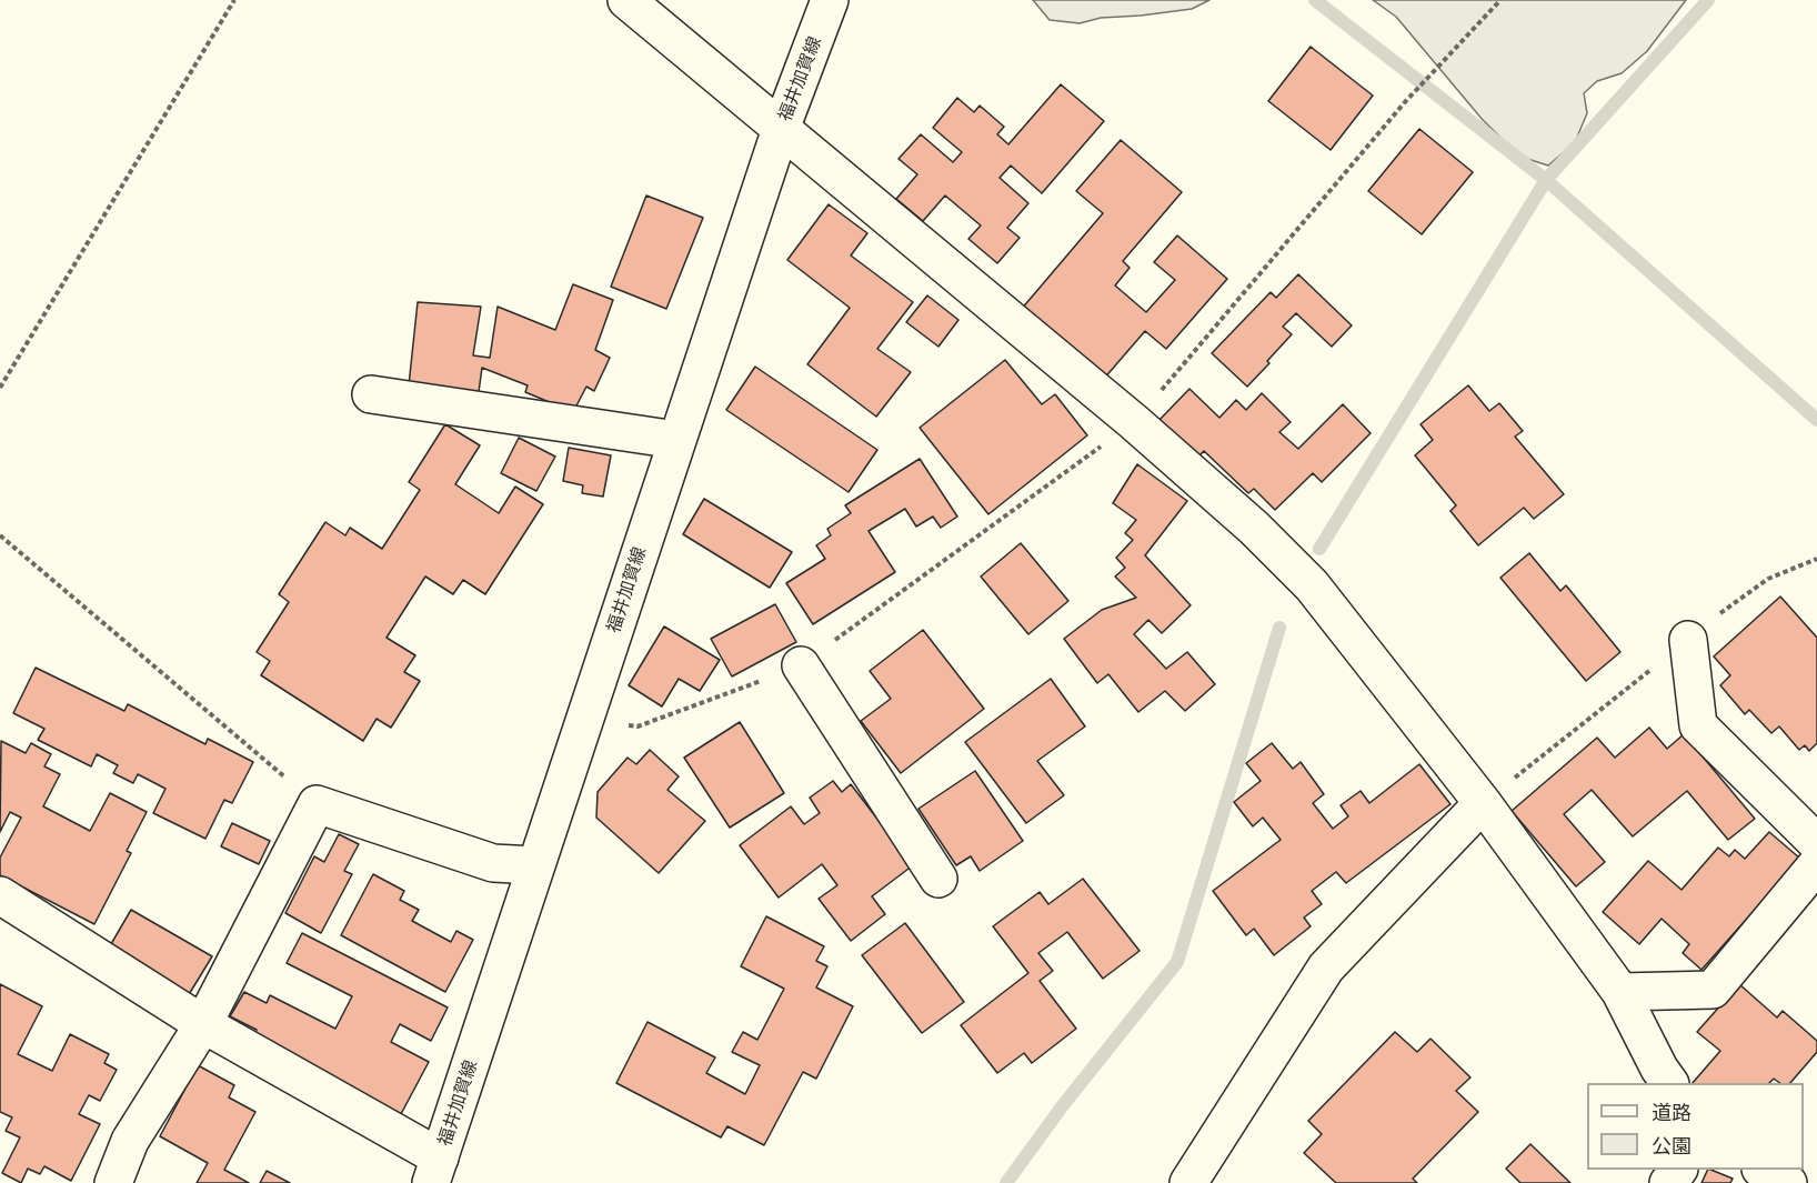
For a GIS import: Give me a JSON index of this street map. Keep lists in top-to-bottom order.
{
  "streets": {
    "street": ["福井加賀線"]
  },
  "legend": ["道路", "公園"]
}
